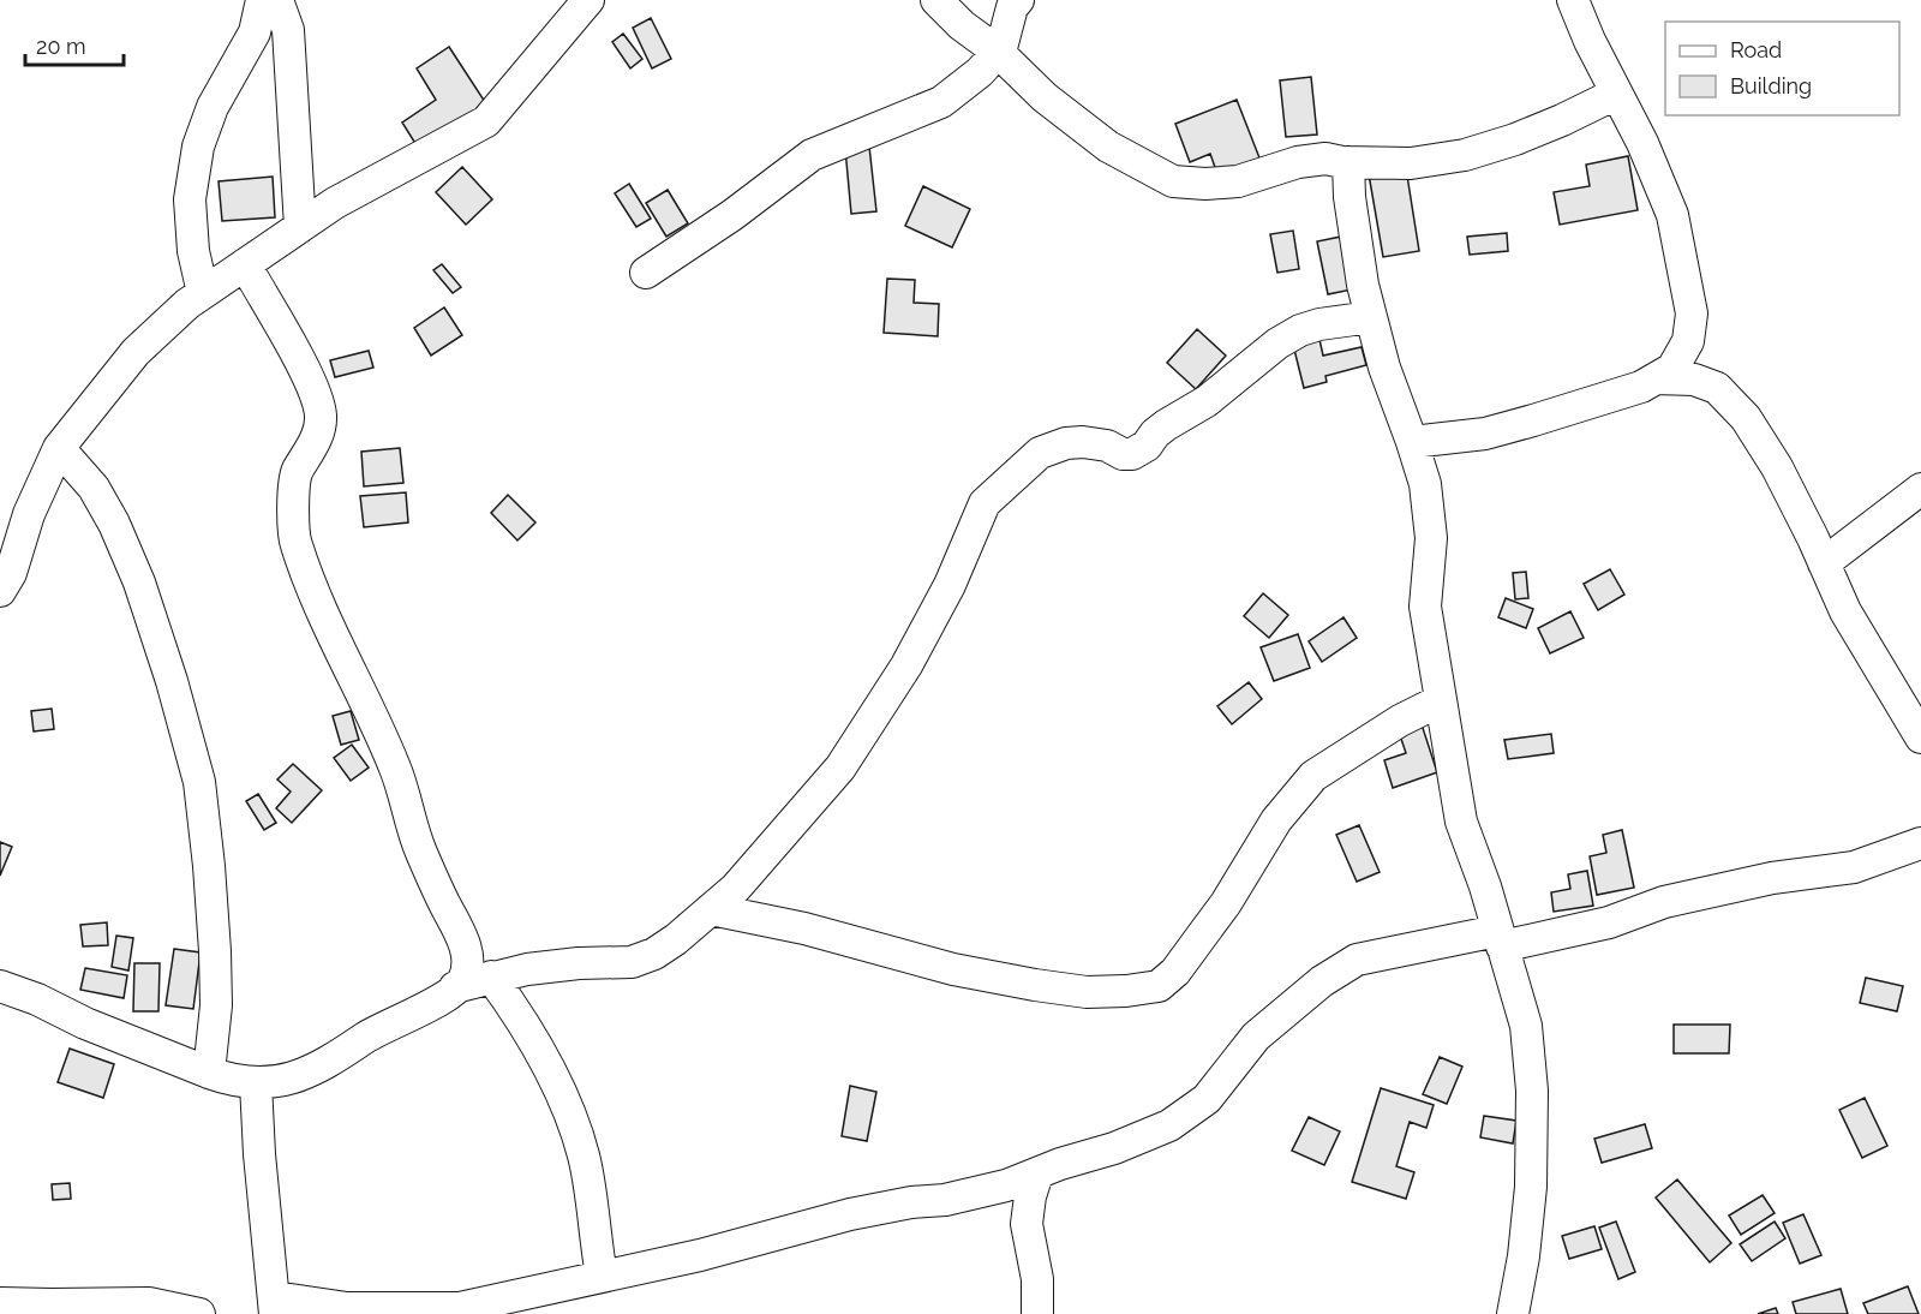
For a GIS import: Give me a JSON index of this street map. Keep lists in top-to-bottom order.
{
  "legend": ["Road", "Building"],
  "scale_bar": "20 m"
}
